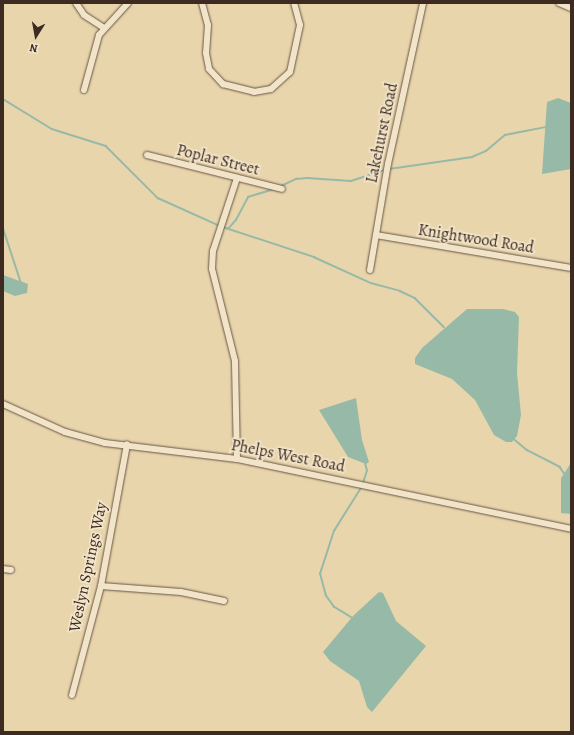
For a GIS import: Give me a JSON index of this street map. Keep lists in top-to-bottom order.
{
  "streets": {
    "street": [
      "Lakehurst Road",
      "Poplar Street",
      "Knightwood Road",
      "Phelps West Road",
      "Weslyn Springs Way"
    ]
  },
  "crossings": [
    ["Lakehurst Road", "Knightwood Road"],
    ["Phelps West Road", "Weslyn Springs Way"]
  ],
  "north": "bottom"
}
